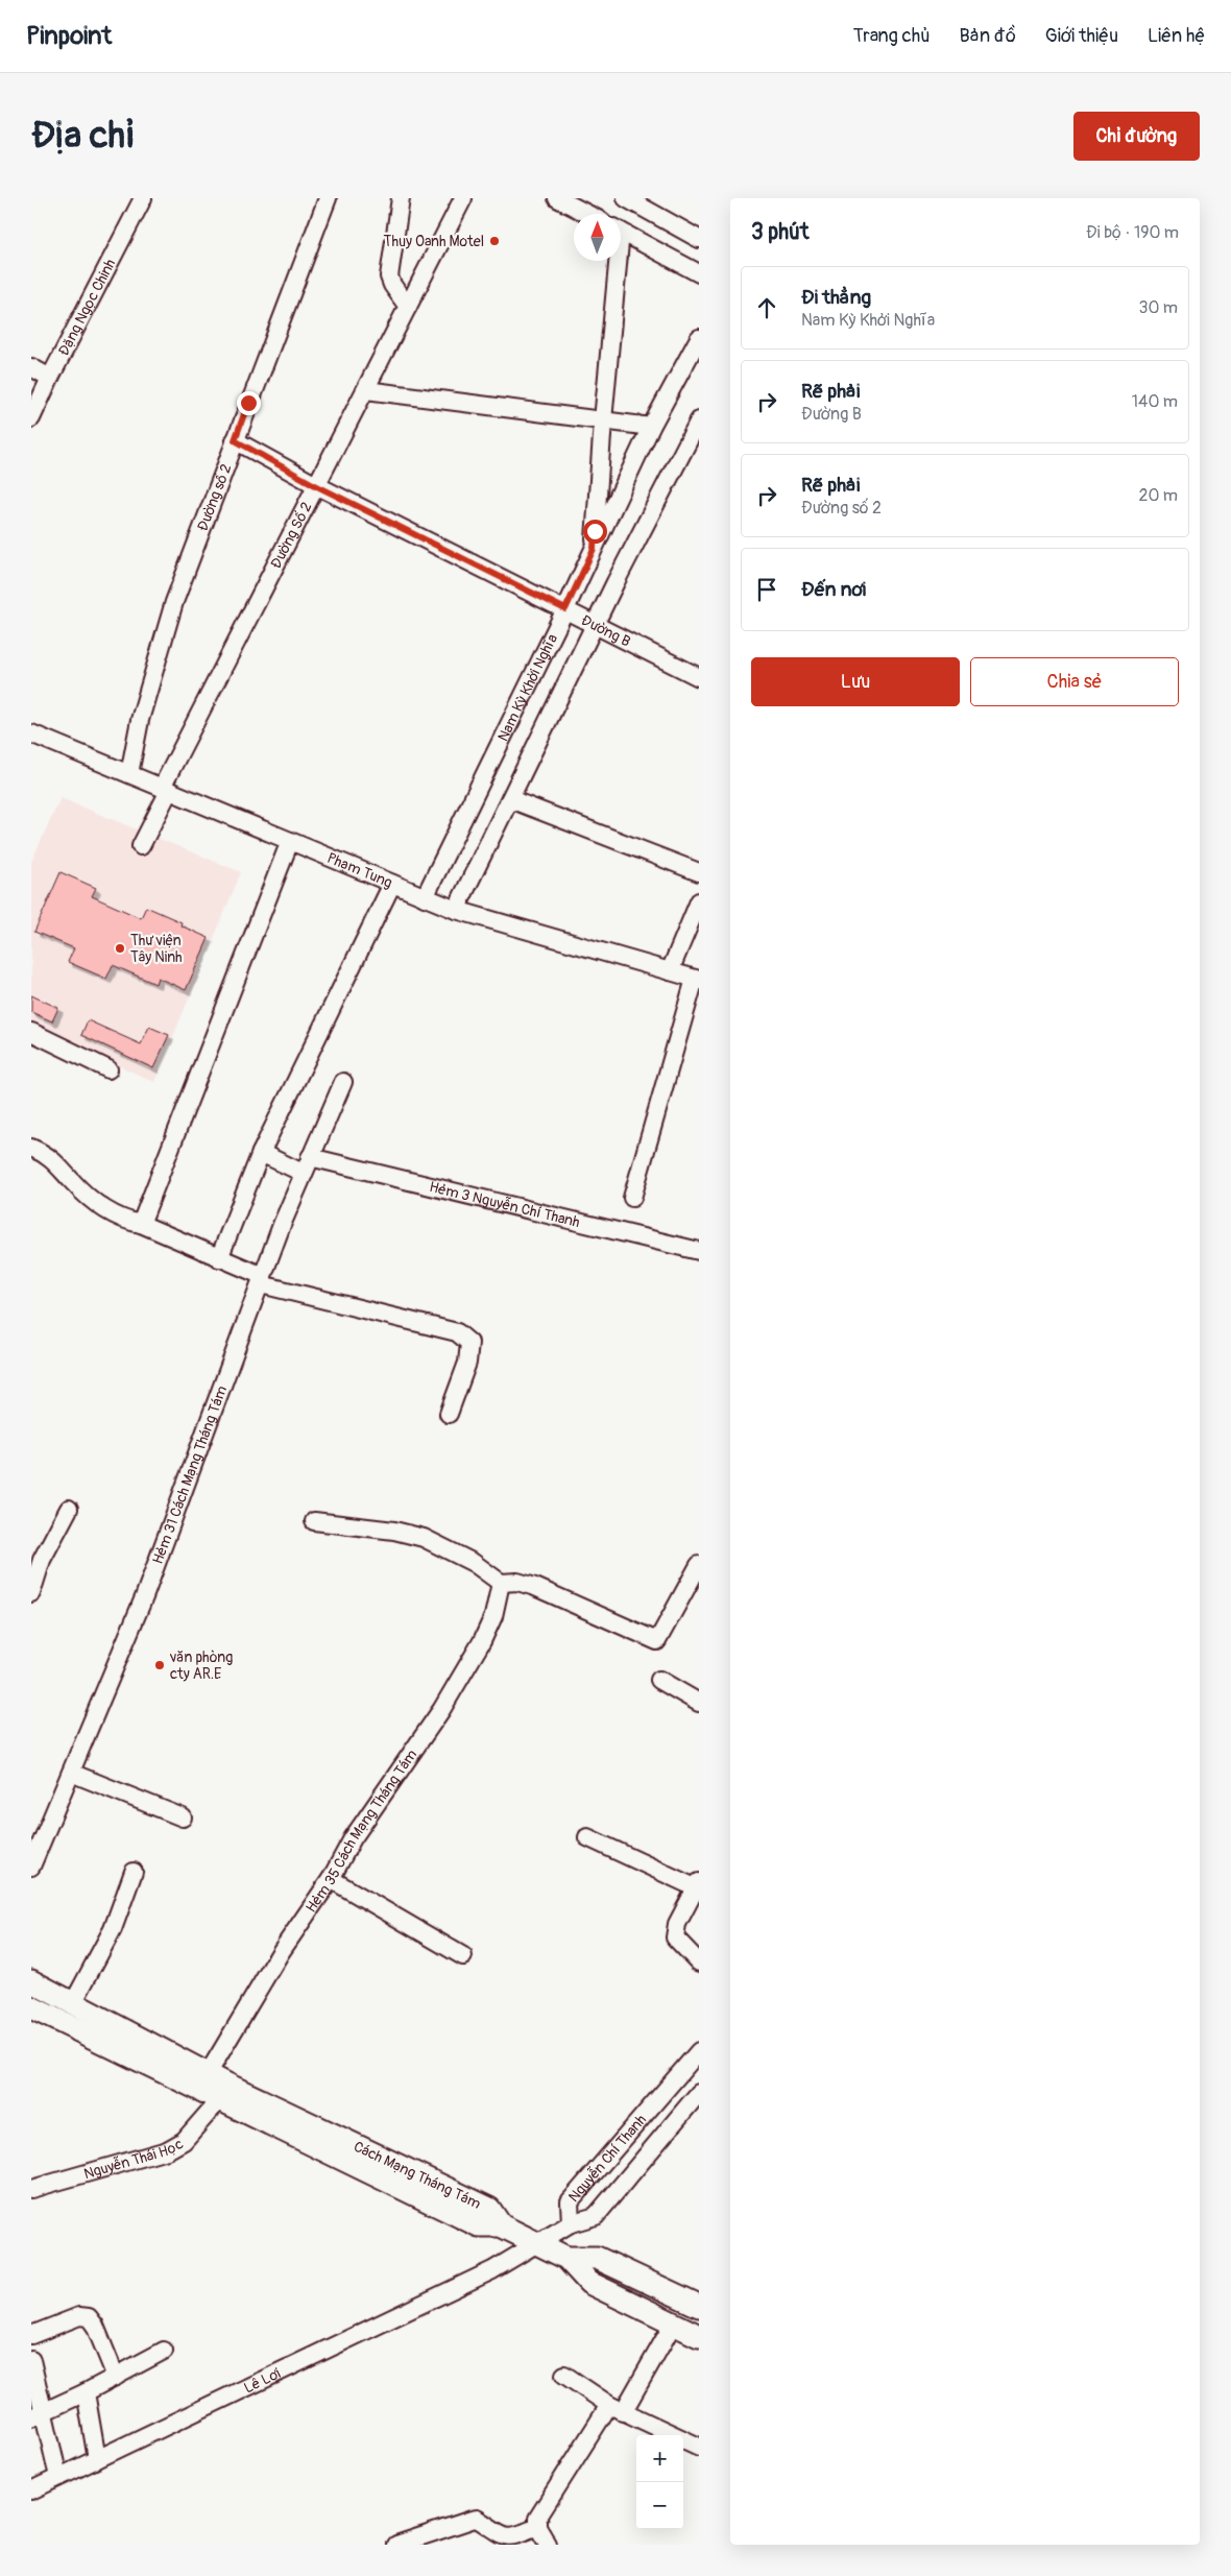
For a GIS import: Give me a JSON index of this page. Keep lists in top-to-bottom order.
{
  "streets": {
    "main road": ["Cách Mạng Tháng Tám"],
    "street": [
      "Đặng Ngọc Chinh",
      "Đường số 2",
      "Đường Số 2",
      "Đường B",
      "Nam Kỳ Khởi Nghĩa",
      "Phạm Tung",
      "Hẻm 3 Nguyễn Chí Thanh",
      "Hẻm 31 Cách Mạng Tháng Tám",
      "Hẻm 35 Cách Mạng Tháng Tám",
      "Nguyễn Thái Học",
      "Nguyễn Chí Thanh",
      "Lê Lợi"
    ]
  },
  "crossings": [
    ["Đường số 2", "Đường B"],
    ["Đường số 2", "Phạm Tung"],
    ["Đường Số 2", "Đường B"],
    ["Đường Số 2", "Phạm Tung"],
    ["Đường B", "Nam Kỳ Khởi Nghĩa"],
    ["Nam Kỳ Khởi Nghĩa", "Phạm Tung"],
    ["Hẻm 3 Nguyễn Chí Thanh", "Hẻm 31 Cách Mạng Tháng Tám"],
    ["Hẻm 35 Cách Mạng Tháng Tám", "Cách Mạng Tháng Tám"],
    ["Nguyễn Thái Học", "Cách Mạng Tháng Tám"],
    ["Nguyễn Chí Thanh", "Lê Lợi"],
    ["Cách Mạng Tháng Tám", "Lê Lợi"]
  ],
  "places": ["Thuy Oanh Motel", "Thư viện Tây Ninh", "văn phòng cty AR.E"],
  "north": "top",
  "page": {
    "header": "Pinpoint",
    "nav": [
      "Trang chủ",
      "Bản đồ",
      "Giới thiệu",
      "Liên hệ"
    ],
    "buttons": [
      "Chỉ đường",
      ["Lưu", "Chia sẻ"]
    ],
    "title": "Địa chỉ",
    "heading": ["3 phút", "Đi bộ · 190 m"],
    "list": [
      ["Đi thẳng", "Nam Kỳ Khởi Nghĩa", "30 m"],
      ["Rẽ phải", "Đường B", "140 m"],
      ["Rẽ phải", "Đường số 2", "20 m"],
      "Đến nơi"
    ],
    "map_buttons": ["+", "−"]
  }
}
